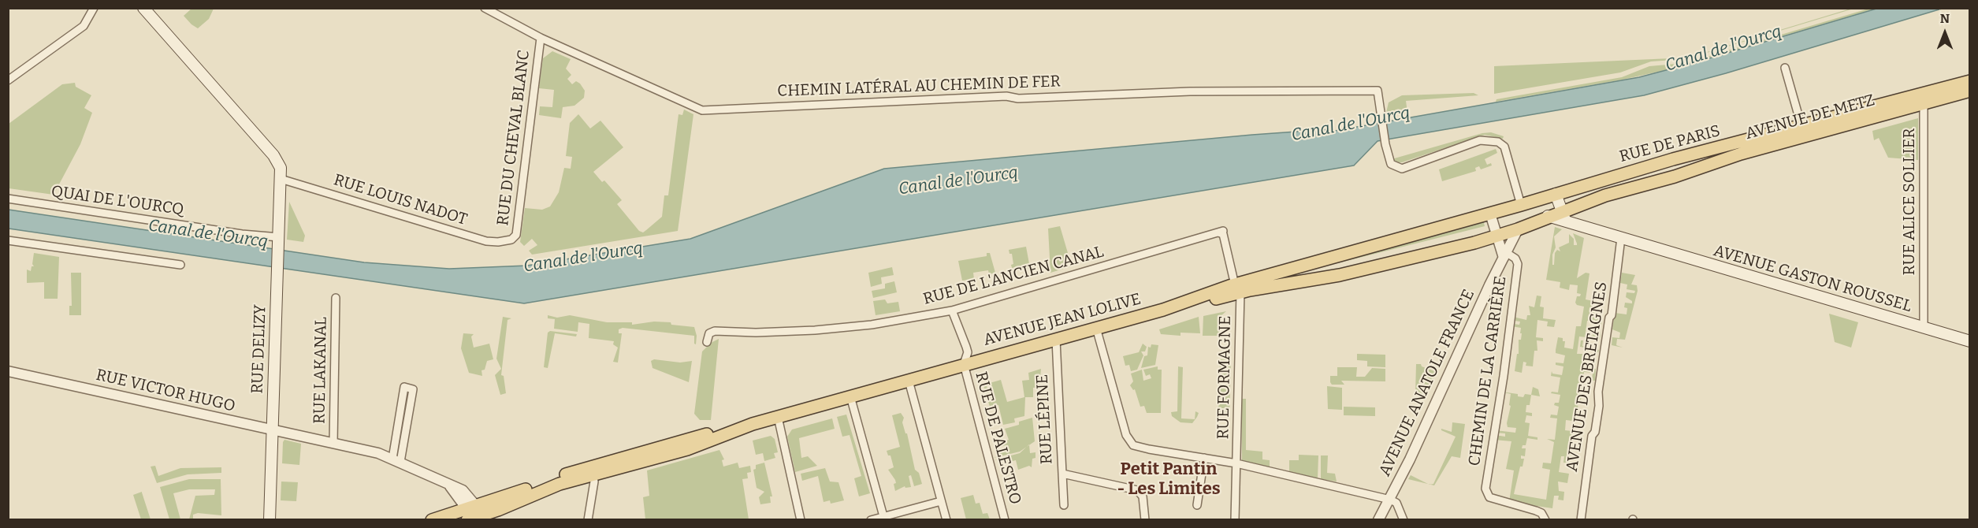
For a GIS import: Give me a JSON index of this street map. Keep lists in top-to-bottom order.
{
  "streets": {
    "main road": [
      "AVENUE DE METZ",
      "RUE DE PARIS",
      "AVENUE GASTON ROUSSEL",
      "AVENUE JEAN LOLIVE",
      "RUE DELIZY"
    ],
    "street": [
      "CHEMIN LATÉRAL AU CHEMIN DE FER",
      "RUE DU CHEVAL BLANC",
      "RUE LOUIS NADOT",
      "QUAI DE L'OURCQ",
      "RUE ALICE SOLLIER",
      "RUE DE L'ANCIEN CANAL",
      "RUE LAKANAL",
      "CHEMIN DE LA CARRIÈRE",
      "AVENUE DES BRETAGNES",
      "RUE FORMAGNE",
      "AVENUE ANATOLE FRANCE",
      "RUE VICTOR HUGO",
      "RUE LÉPINE",
      "RUE DE PALESTRO"
    ]
  },
  "crossings": [
    ["CHEMIN LATÉRAL AU CHEMIN DE FER", "RUE DU CHEVAL BLANC"],
    ["CHEMIN LATÉRAL AU CHEMIN DE FER", "RUE DE PARIS"],
    ["AVENUE DE METZ", "RUE ALICE SOLLIER"],
    ["AVENUE DE METZ", "AVENUE GASTON ROUSSEL"],
    ["RUE DU CHEVAL BLANC", "RUE LOUIS NADOT"],
    ["RUE DE PARIS", "AVENUE JEAN LOLIVE"],
    ["RUE LOUIS NADOT", "RUE DELIZY"],
    ["QUAI DE L'OURCQ", "RUE DELIZY"],
    ["RUE ALICE SOLLIER", "AVENUE GASTON ROUSSEL"],
    ["AVENUE GASTON ROUSSEL", "AVENUE DES BRETAGNES"],
    ["AVENUE JEAN LOLIVE", "RUE VICTOR HUGO"],
    ["AVENUE JEAN LOLIVE", "RUE LÉPINE"],
    ["AVENUE JEAN LOLIVE", "RUE DE PALESTRO"],
    ["RUE DELIZY", "RUE VICTOR HUGO"],
    ["RUE LAKANAL", "RUE VICTOR HUGO"],
    ["CHEMIN DE LA CARRIÈRE", "AVENUE ANATOLE FRANCE"]
  ],
  "districts": ["Petit Pantin - Les Limites"],
  "water": ["Canal de l'Ourcq"],
  "north": "top"
}
